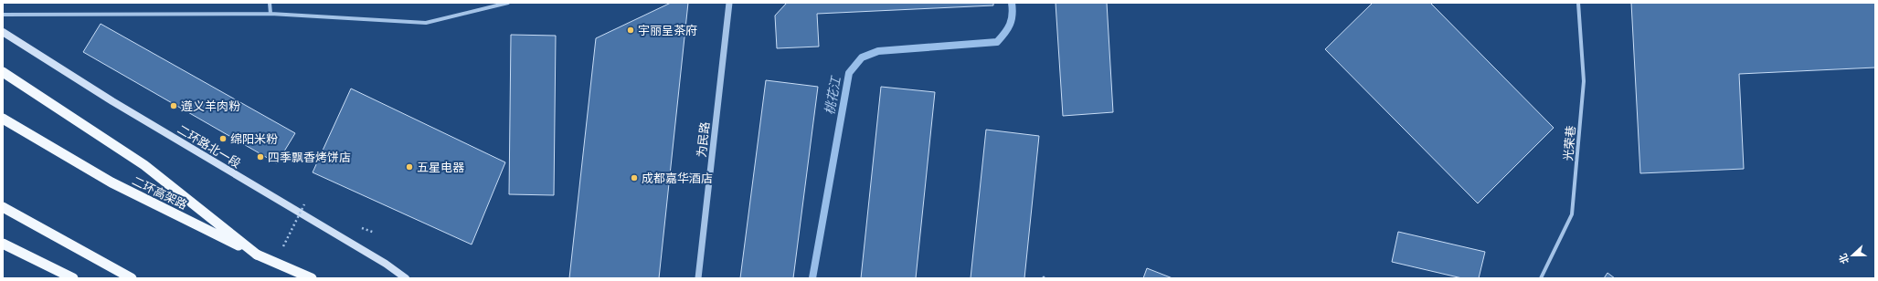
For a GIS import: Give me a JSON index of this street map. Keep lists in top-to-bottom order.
{
  "streets": {
    "highway": ["二环高架路"],
    "main road": ["二环路北一段"],
    "street": ["为民路", "光荣巷"]
  },
  "water": ["桃花江"],
  "places": [
    "宇丽呈茶府",
    "遵义羊肉粉",
    "绵阳米粉",
    "四季飘香烤饼店",
    "五星电器",
    "成都嘉华酒店"
  ],
  "north": "left"
}
